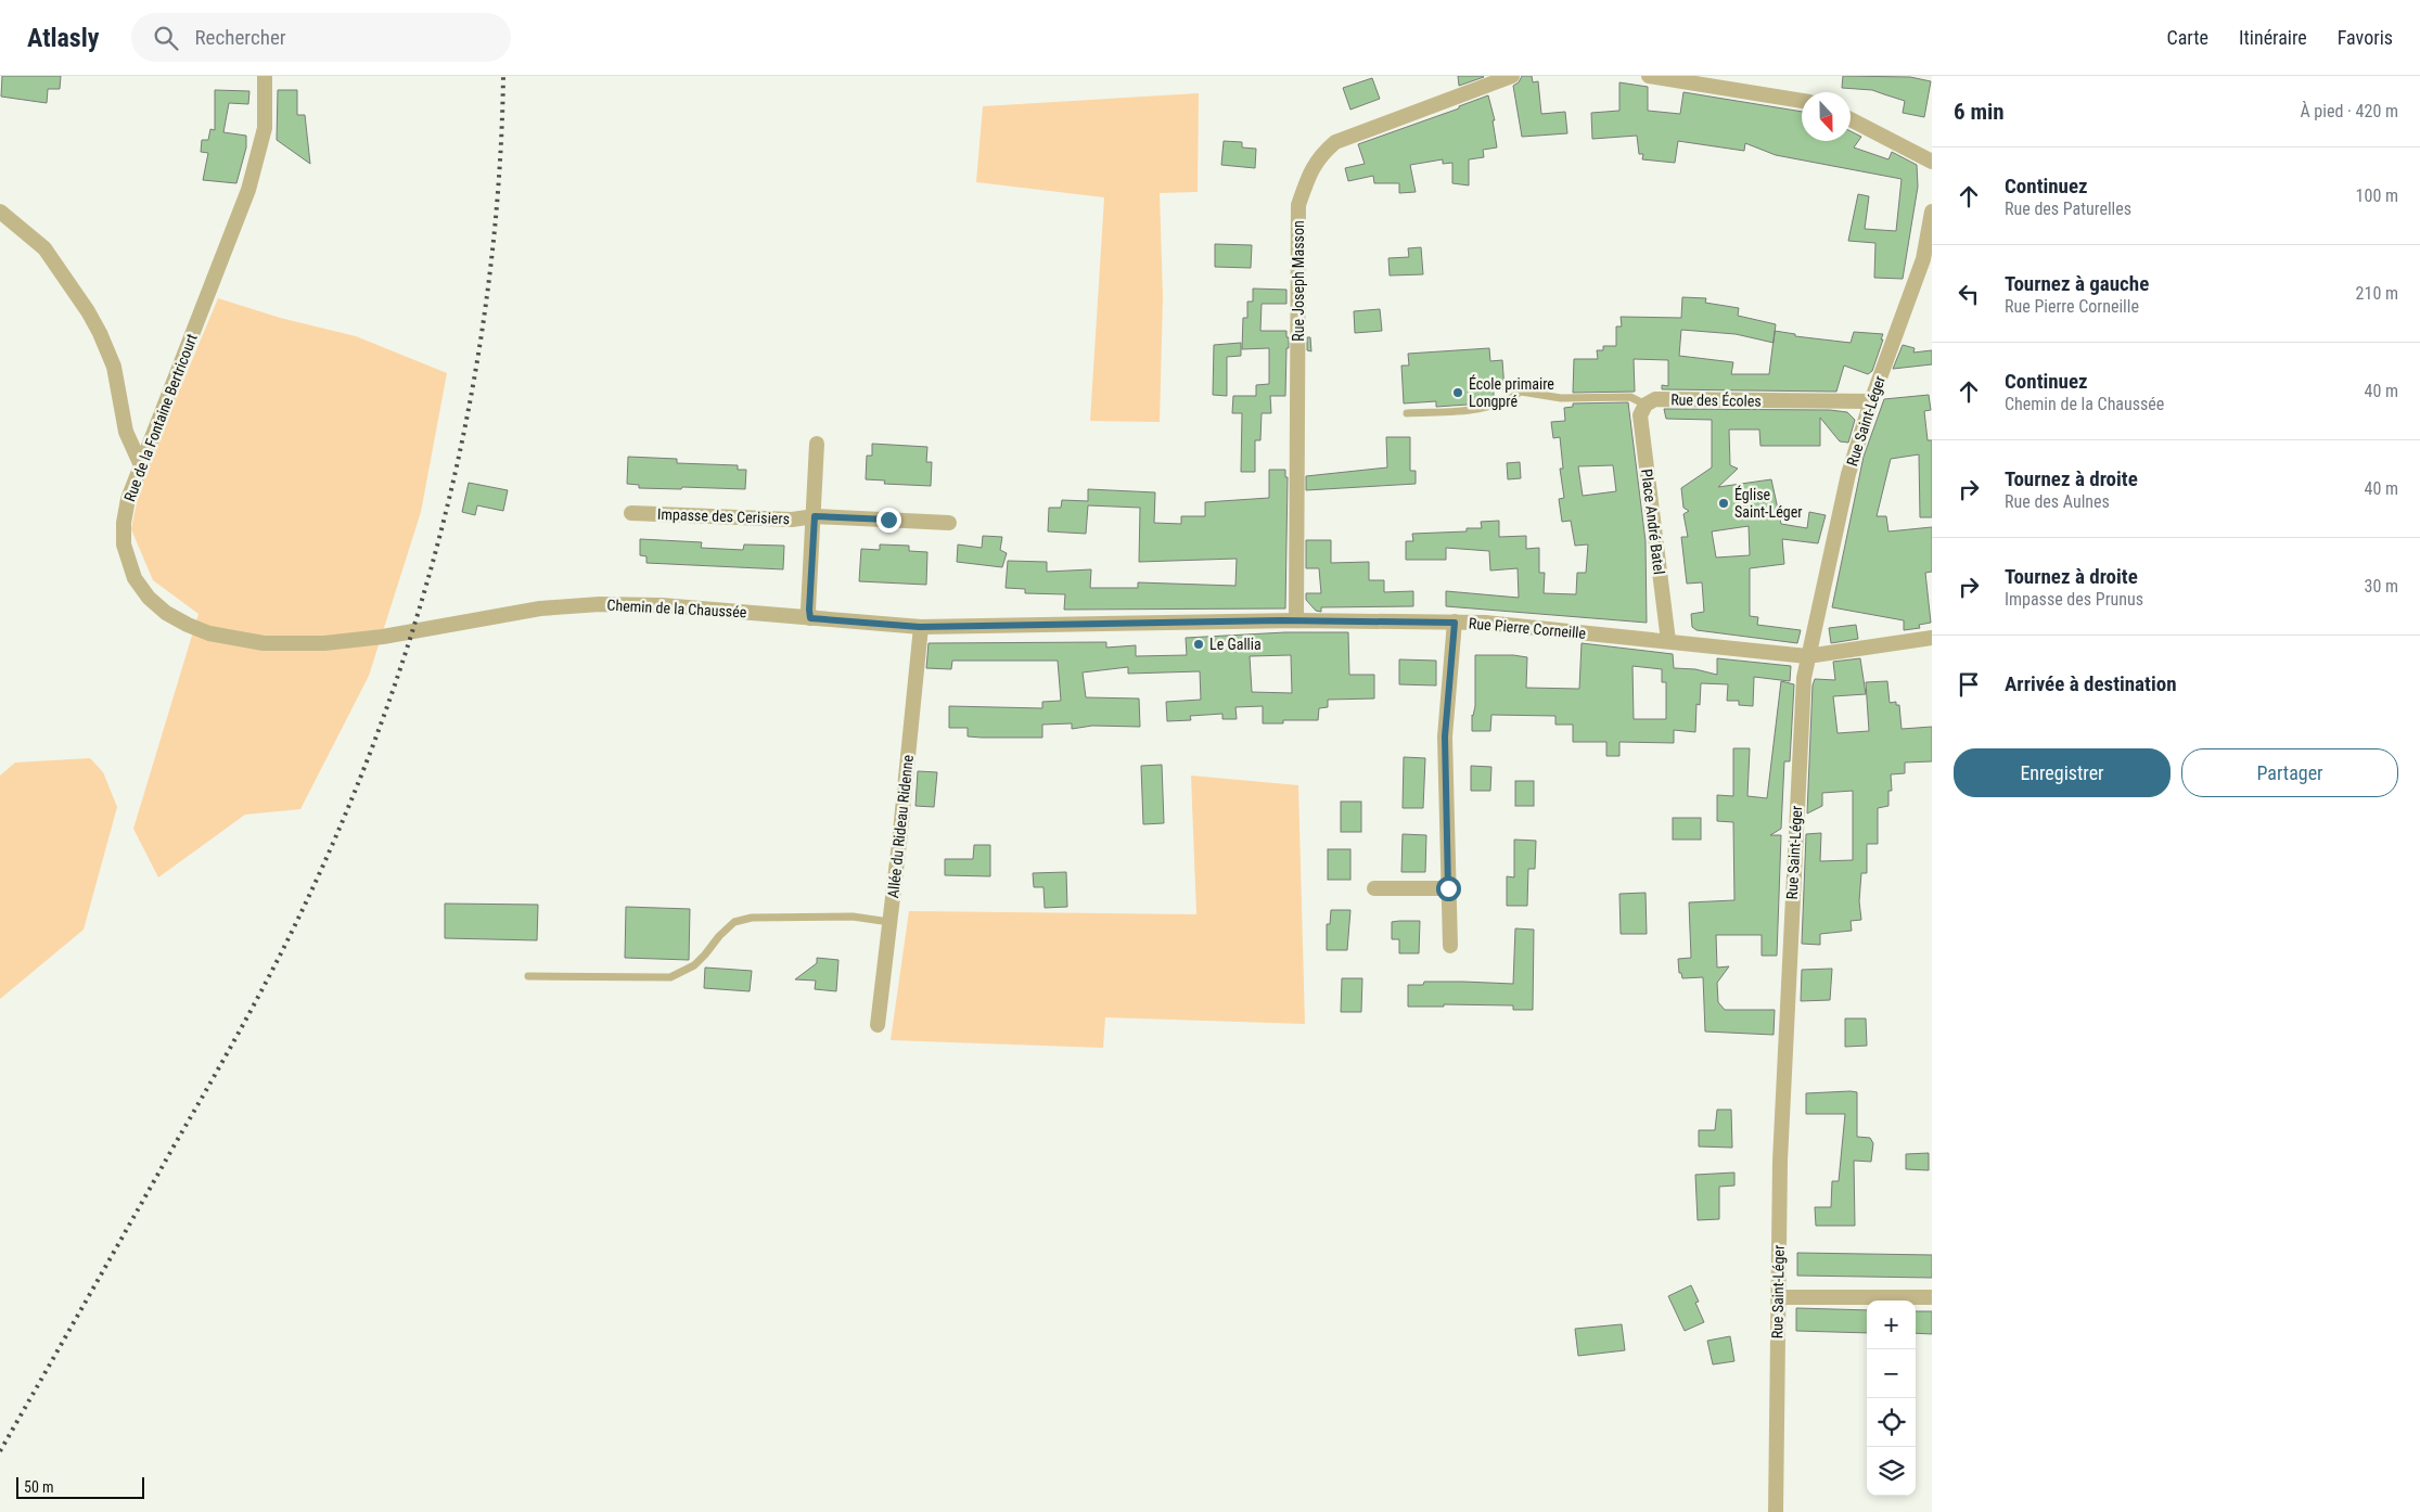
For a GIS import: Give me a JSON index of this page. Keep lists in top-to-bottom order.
{
  "streets": {
    "street": [
      "Rue Joseph Masson",
      "Rue des Écoles",
      "Rue de la Fontaine Bertricourt",
      "Rue Saint-Léger",
      "Impasse des Cerisiers",
      "Place André Batel",
      "Chemin de la Chaussée",
      "Rue Pierre Corneille",
      "Allée du Rideau Ridenne"
    ]
  },
  "crossings": [
    ["Rue Joseph Masson", "Rue Pierre Corneille"],
    ["Rue des Écoles", "Rue Saint-Léger"],
    ["Rue des Écoles", "Place André Batel"],
    ["Rue de la Fontaine Bertricourt", "Chemin de la Chaussée"],
    ["Rue Saint-Léger", "Rue Pierre Corneille"],
    ["Place André Batel", "Rue Pierre Corneille"],
    ["Chemin de la Chaussée", "Rue Pierre Corneille"],
    ["Chemin de la Chaussée", "Allée du Rideau Ridenne"],
    ["Rue Pierre Corneille", "Allée du Rideau Ridenne"]
  ],
  "places": ["École primaire Longpré", "Église Saint-Léger", "Le Gallia"],
  "scale_bar": "50 m",
  "north": "bottom",
  "page": {
    "header": "Atlasly",
    "search": "Rechercher",
    "nav": ["Carte", "Itinéraire", "Favoris"],
    "heading": ["6 min", "À pied · 420 m"],
    "list": [
      ["Continuez", "Rue des Paturelles", "100 m"],
      ["Tournez à gauche", "Rue Pierre Corneille", "210 m"],
      ["Continuez", "Chemin de la Chaussée", "40 m"],
      ["Tournez à droite", "Rue des Aulnes", "40 m"],
      ["Tournez à droite", "Impasse des Prunus", "30 m"],
      "Arrivée à destination"
    ],
    "buttons": ["Enregistrer", "Partager"],
    "map_buttons": ["+", "−"],
    "scale": "50 m"
  }
}
